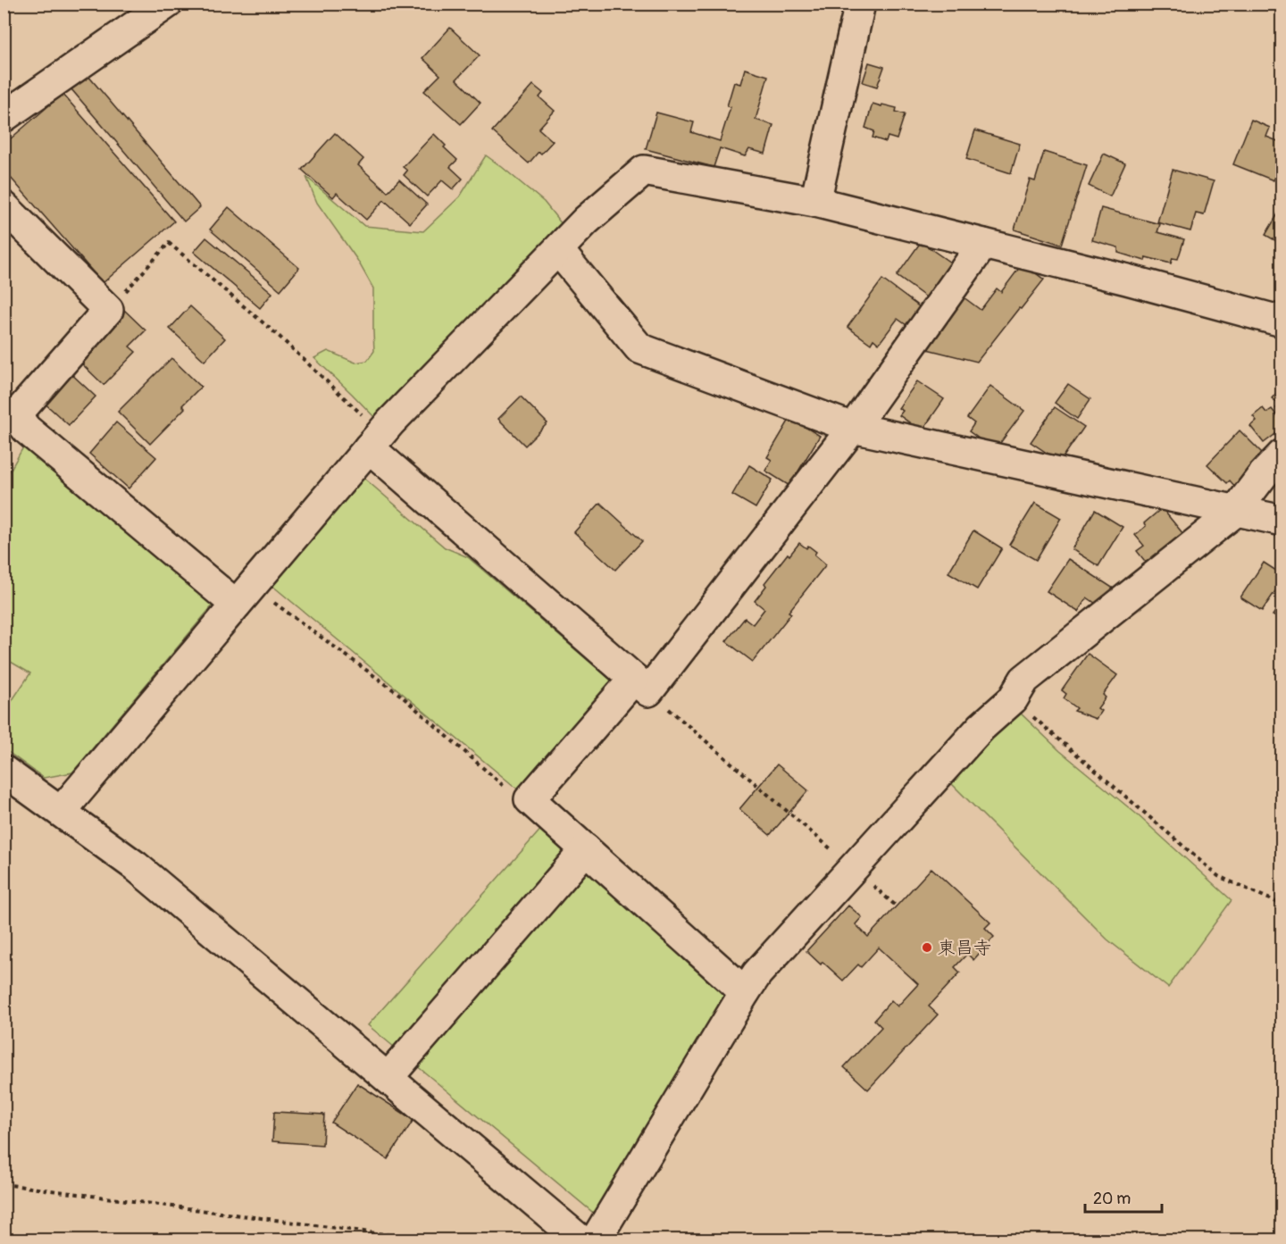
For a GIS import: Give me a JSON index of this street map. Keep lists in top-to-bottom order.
{
  "places": ["東昌寺"],
  "scale_bar": "20 m"
}
